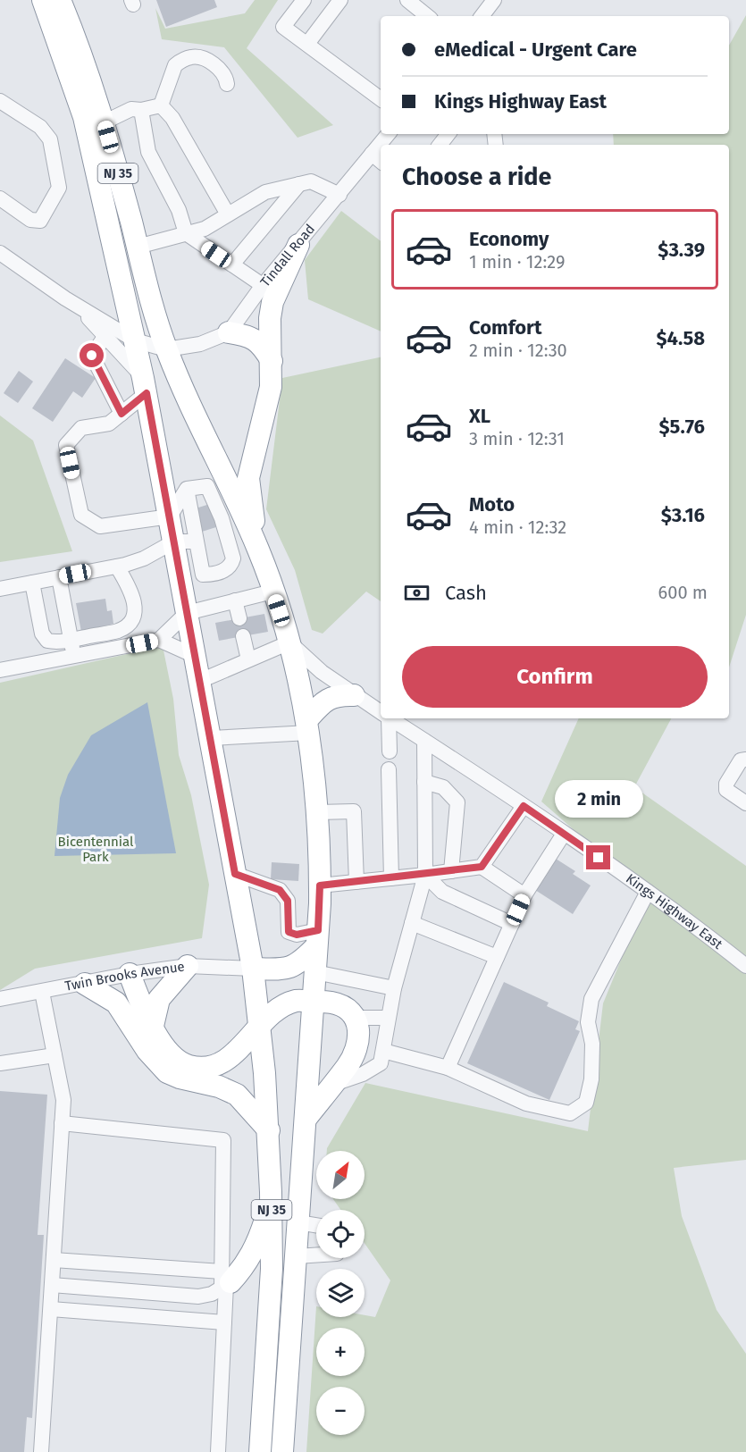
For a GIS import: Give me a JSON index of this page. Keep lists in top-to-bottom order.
{
  "streets": {
    "highway": ["NJ 35"],
    "street": ["Tindall Road", "Kings Highway East", "Twin Brooks Avenue"]
  },
  "crossings": [
    ["NJ 35", "Kings Highway East"],
    ["NJ 35", "Twin Brooks Avenue"]
  ],
  "parks": ["Bicentennial Park"],
  "north": "top right",
  "page": {
    "banner": ["eMedical - Urgent Care", "Kings Highway East"],
    "heading": "Choose a ride",
    "list": [
      {
        "name": "Economy",
        "note": "1 min · 12:29",
        "value": "$3.39"
      },
      {
        "name": "Comfort",
        "note": "2 min · 12:30",
        "value": "$4.58"
      },
      {
        "name": "XL",
        "note": "3 min · 12:31",
        "value": "$5.76"
      },
      {
        "name": "Moto",
        "note": "4 min · 12:32",
        "value": "$3.16"
      }
    ],
    "pay": ["Cash", "600 m"],
    "buttons": "Confirm",
    "bubble": "2 min",
    "map_buttons": ["+", "−"]
  }
}
